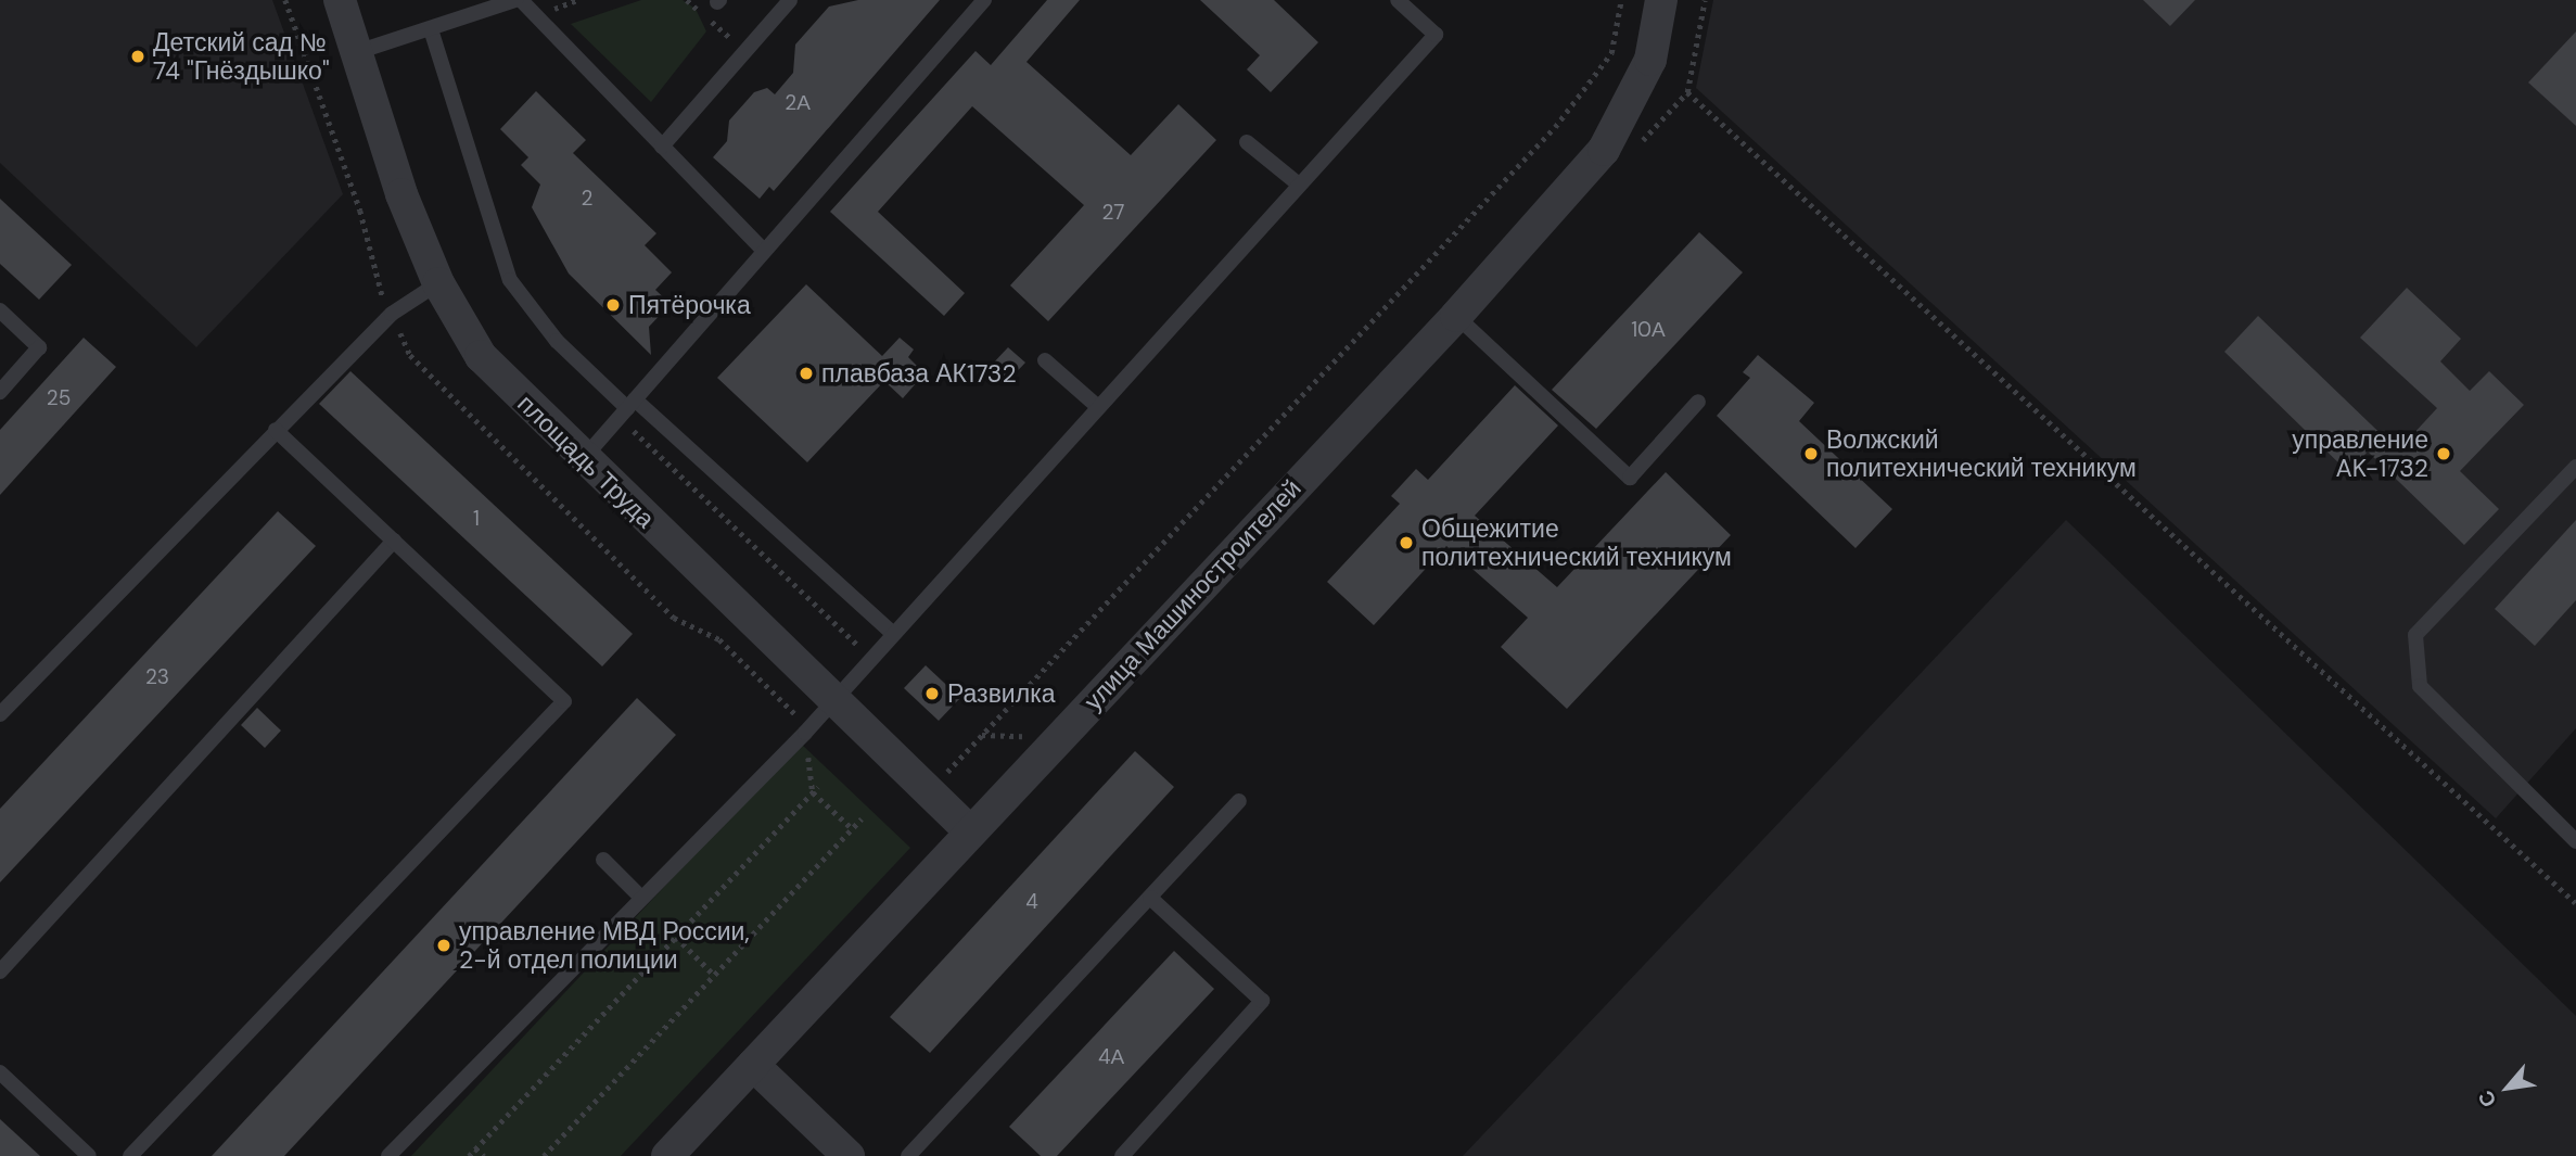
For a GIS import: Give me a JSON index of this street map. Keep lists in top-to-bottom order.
{
  "streets": {
    "street": ["площадь Труда", "улица Машиностроителей"]
  },
  "crossings": [
    ["площадь Труда", "улица Машиностроителей"]
  ],
  "places": [
    "Детский сад № 74 \"Гнёздышко\"",
    "Пятёрочка",
    "плавбаза АК1732",
    "Волжский политехнический техникум",
    "управление AK-1732",
    "Общежитие политехнический техникум",
    "Развилка",
    "управление МВД России, 2-й отдел полиции"
  ],
  "house_numbers": [
    "2А",
    "2",
    "27",
    "10А",
    "25",
    "1",
    "23",
    "4",
    "4А"
  ],
  "north": "bottom left"
}
